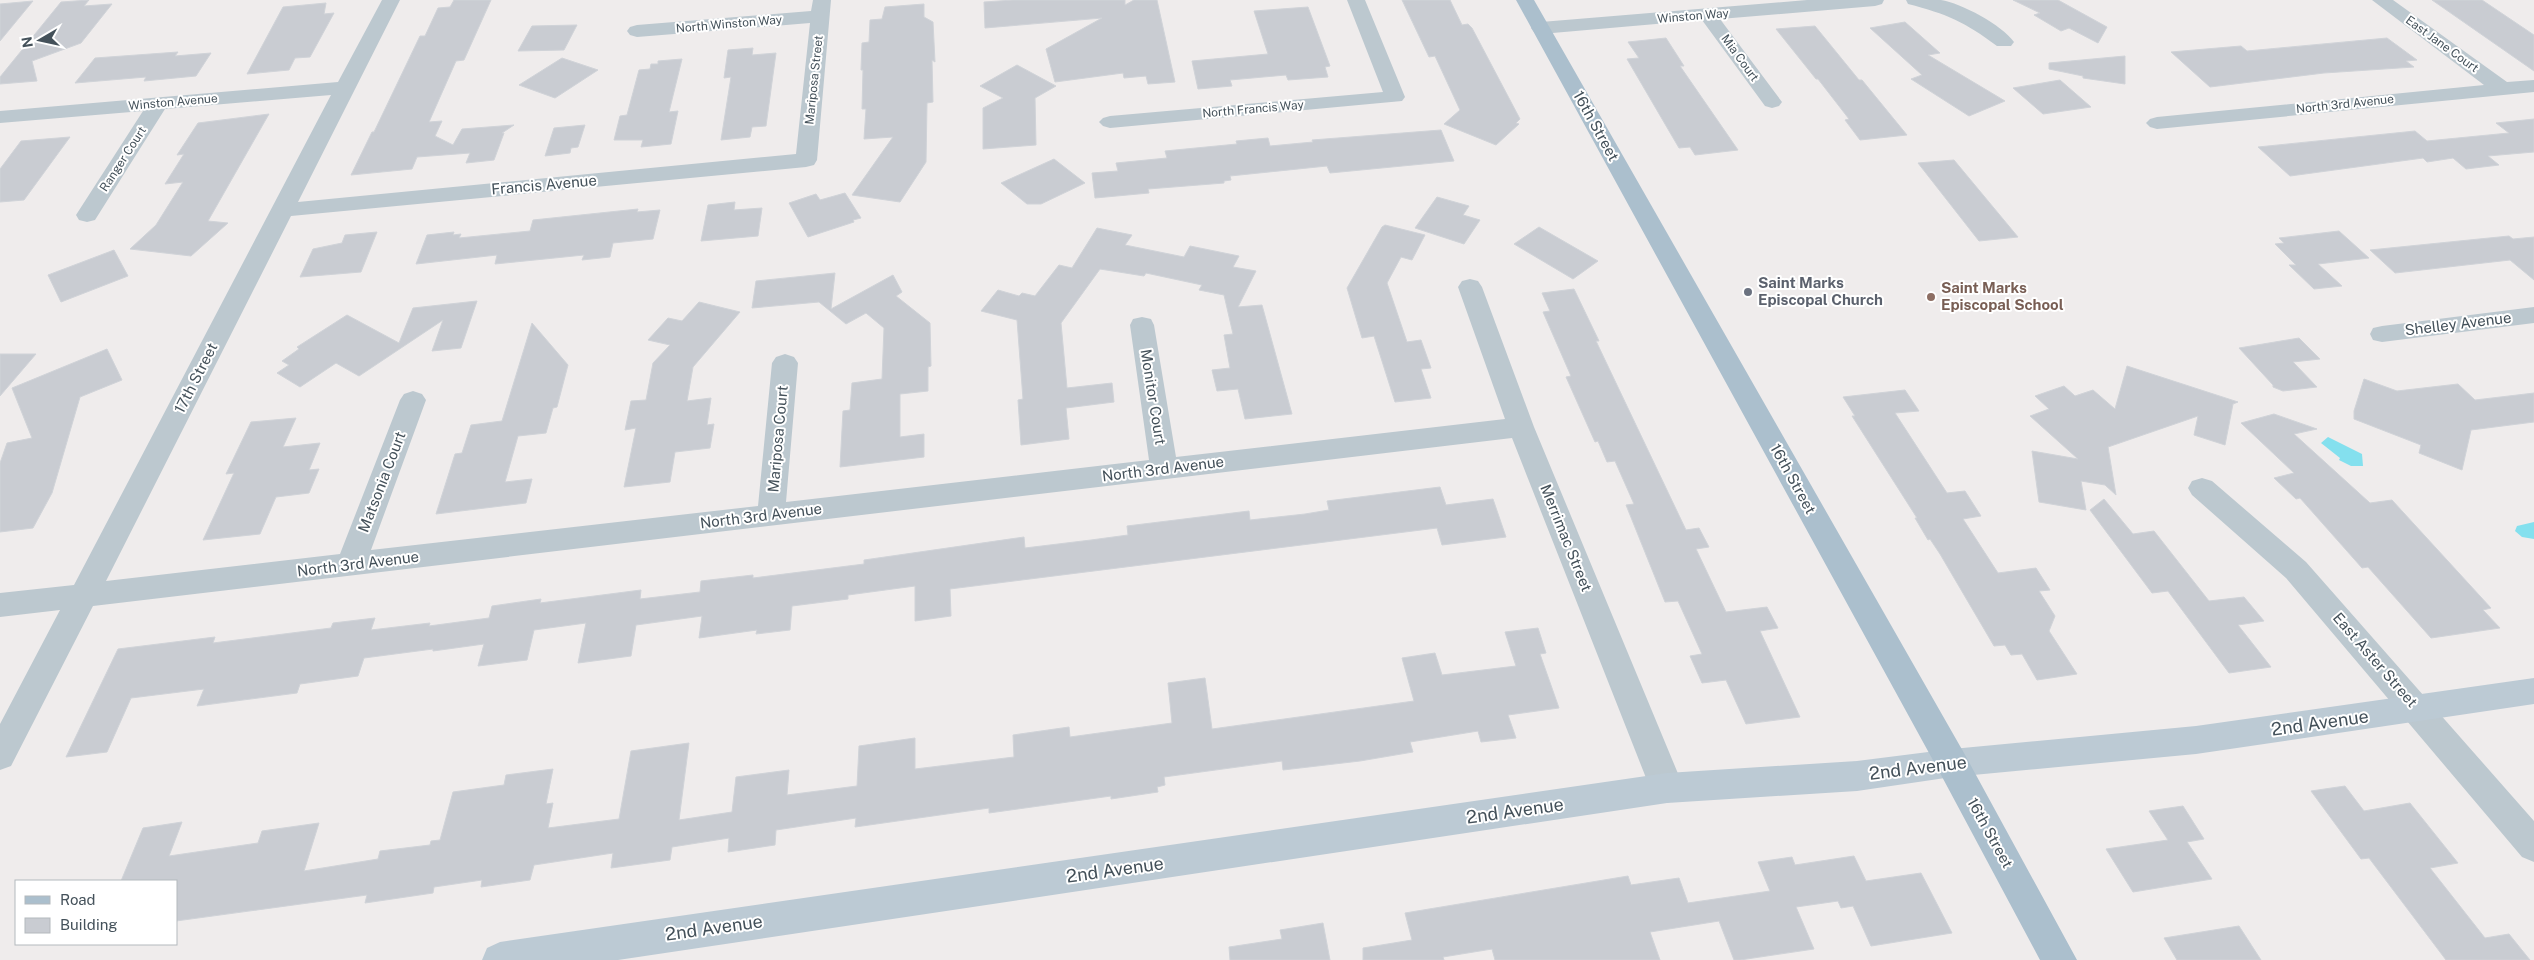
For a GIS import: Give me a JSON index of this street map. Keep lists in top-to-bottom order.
{
  "streets": {
    "main road": ["16th Street"],
    "street": [
      "Winston Way",
      "North Winston Way",
      "East Jane Court",
      "Mia Court",
      "Mariposa Street",
      "Winston Avenue",
      "North 3rd Avenue",
      "North Francis Way",
      "Ranger Court",
      "Francis Avenue",
      "Shelley Avenue",
      "17th Street",
      "Monitor Court",
      "Mariposa Court",
      "Matsonia Court",
      "Merrimac Street",
      "East Aster Street",
      "2nd Avenue"
    ]
  },
  "crossings": [
    ["Winston Way", "Mia Court"],
    ["Winston Way", "16th Street"],
    ["North Winston Way", "Mariposa Street"],
    ["East Jane Court", "North 3rd Avenue"],
    ["Mariposa Street", "Francis Avenue"],
    ["Winston Avenue", "Ranger Court"],
    ["Winston Avenue", "17th Street"],
    ["North 3rd Avenue", "17th Street"],
    ["North 3rd Avenue", "Monitor Court"],
    ["North 3rd Avenue", "Mariposa Court"],
    ["North 3rd Avenue", "Matsonia Court"],
    ["North 3rd Avenue", "Merrimac Street"],
    ["16th Street", "2nd Avenue"],
    ["Francis Avenue", "17th Street"],
    ["Merrimac Street", "2nd Avenue"],
    ["East Aster Street", "2nd Avenue"]
  ],
  "places": ["Saint Marks Episcopal Church", "Saint Marks Episcopal School"],
  "legend": ["Road", "Building"],
  "north": "left"
}
